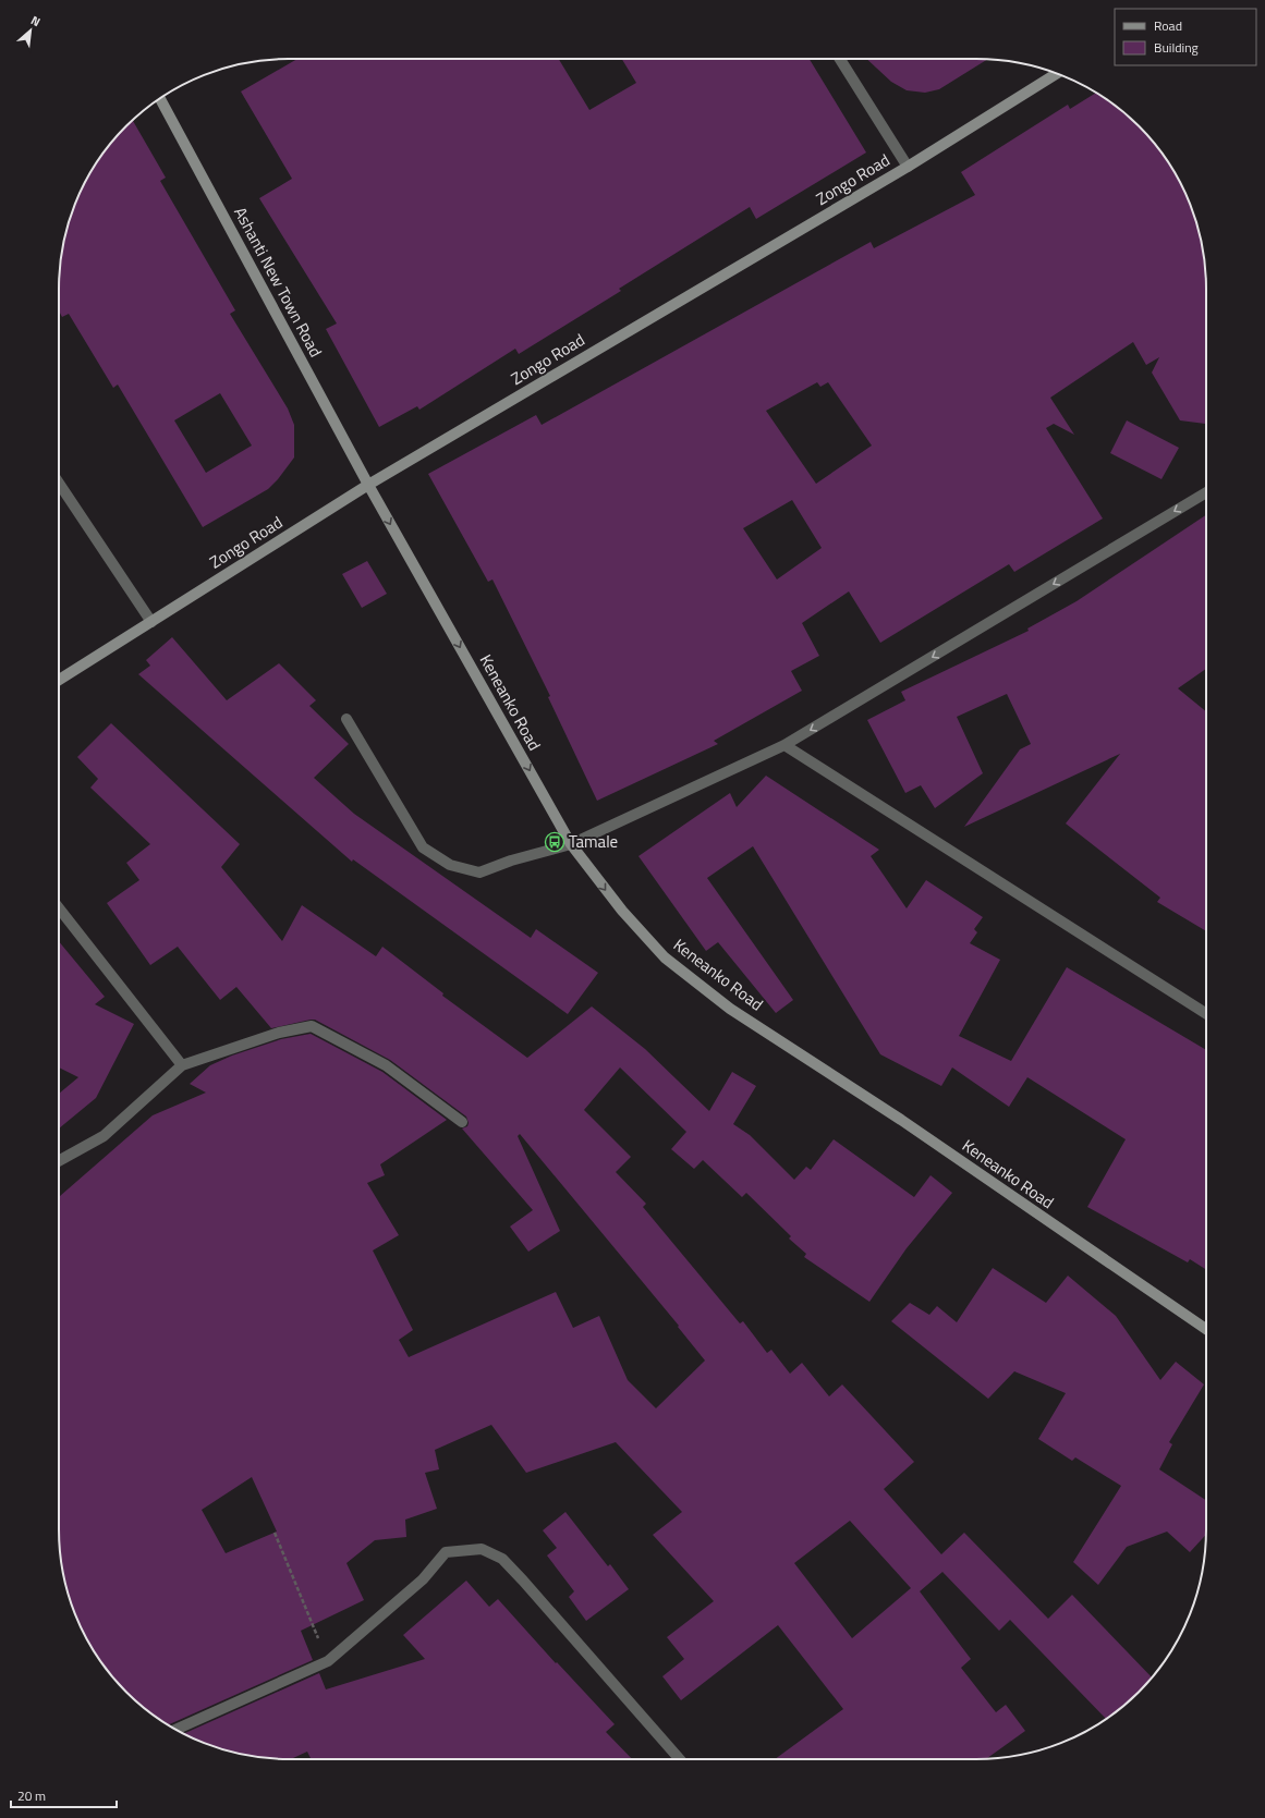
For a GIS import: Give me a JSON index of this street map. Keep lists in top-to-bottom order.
{
  "streets": {
    "street": ["Zongo Road", "Ashanti New Town Road", "Keneanko Road"]
  },
  "crossings": [
    ["Zongo Road", "Ashanti New Town Road"],
    ["Zongo Road", "Keneanko Road"],
    ["Ashanti New Town Road", "Keneanko Road"]
  ],
  "one_way": ["Keneanko Road"],
  "places": {
    "bus stop": ["Tamale"]
  },
  "legend": ["Road", "Building"],
  "scale_bar": "20 m",
  "north": "top right"
}
